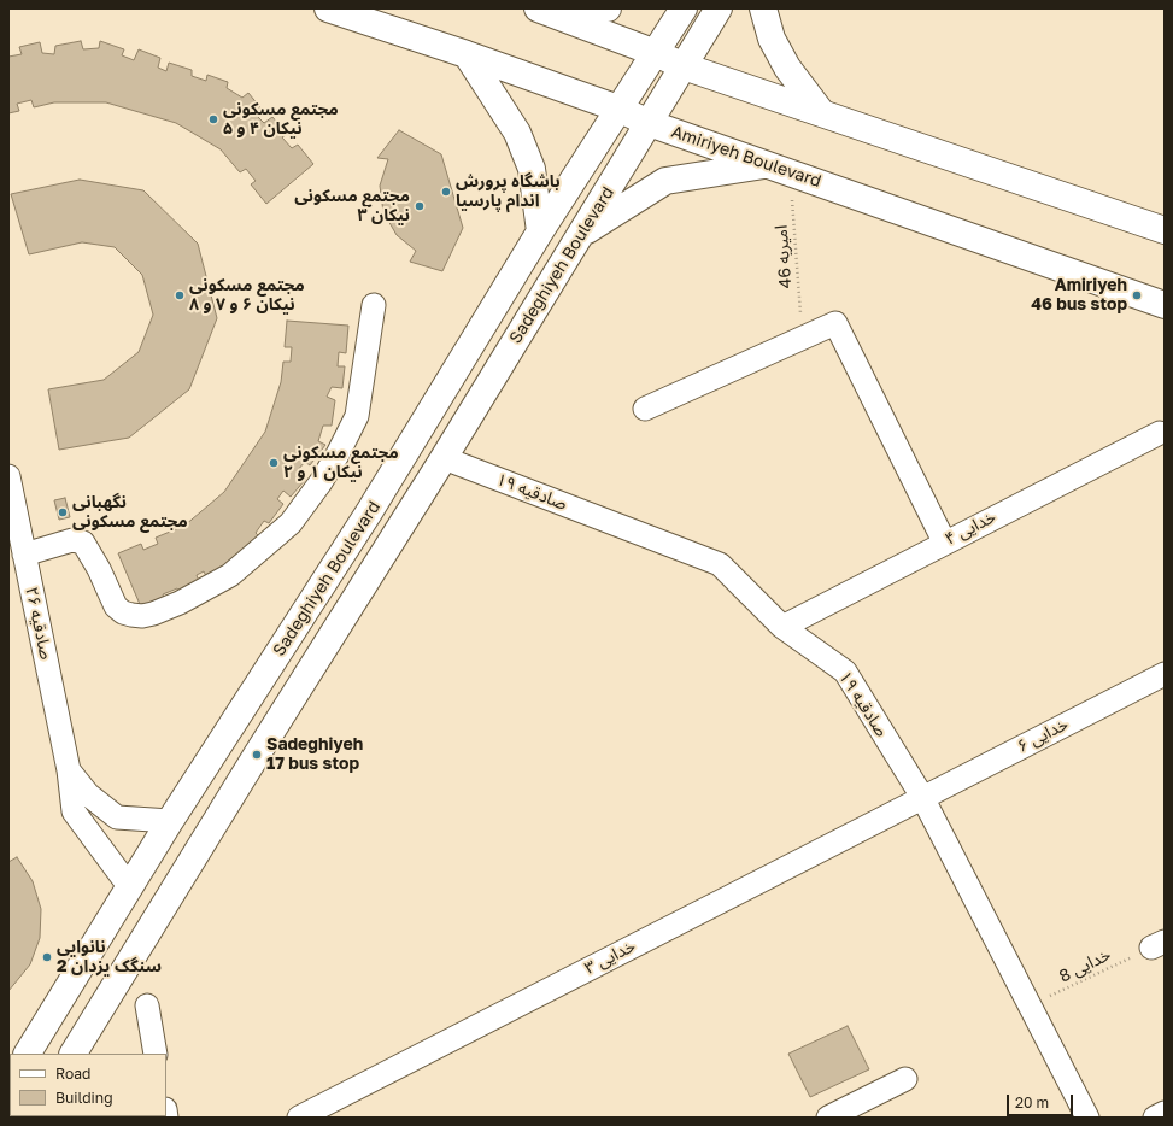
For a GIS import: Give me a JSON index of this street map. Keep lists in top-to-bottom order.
{
  "streets": {
    "main road": ["Amiriyeh Boulevard", "Sadeghiyeh Boulevard"],
    "street": [
      "صادقیه ۱۹",
      "خدایی ۴",
      "صادقیه ۲۶",
      "خدایی ۶",
      "خدایی ۳"
    ],
    "path": ["امیریه 46", "خدایی 8"]
  },
  "crossings": [
    ["Amiriyeh Boulevard", "امیریه 46"],
    ["Amiriyeh Boulevard", "Sadeghiyeh Boulevard"],
    ["Sadeghiyeh Boulevard", "صادقیه ۱۹"],
    ["Sadeghiyeh Boulevard", "صادقیه ۲۶"],
    ["صادقیه ۱۹", "خدایی ۴"],
    ["صادقیه ۱۹", "خدایی ۶"],
    ["صادقیه ۱۹", "خدایی ۳"],
    ["صادقیه ۱۹", "خدایی 8"],
    ["خدایی ۶", "خدایی ۳"]
  ],
  "places": [
    "مجتمع مسکونی نیکان ۴ و ۵",
    "باشگاه پرورش اندام پارسیا",
    "مجتمع مسکونی نیکان ۳",
    "مجتمع مسکونی نیکان ۶ و ۷ و ۸",
    "Amiriyeh 46 bus stop",
    "مجتمع مسکونی نیکان ۱ و ۲",
    "نگهبانی مجتمع مسکونی",
    "Sadeghiyeh 17 bus stop",
    "نانوایی سنگک یزدان 2"
  ],
  "legend": ["Road", "Building"],
  "scale_bar": "20 m"
}
